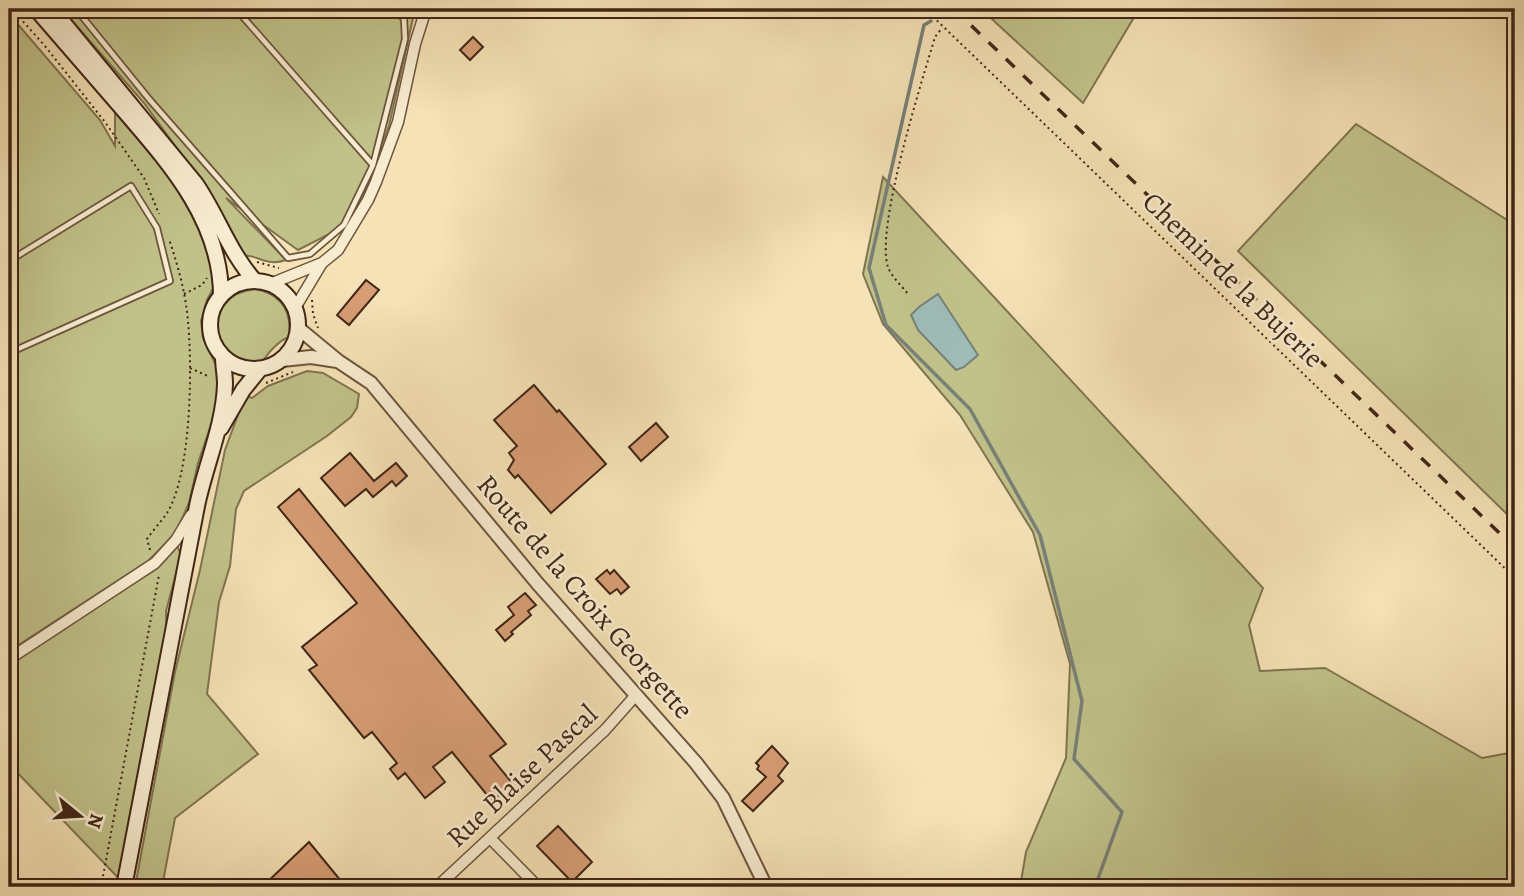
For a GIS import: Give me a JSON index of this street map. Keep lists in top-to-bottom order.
{
  "streets": {
    "street": ["Route de la Croix Georgette", "Rue Blaise Pascal"],
    "path": ["Chemin de la Bujerie"]
  },
  "crossings": [
    ["Route de la Croix Georgette", "Rue Blaise Pascal"]
  ],
  "north": "right"
}
